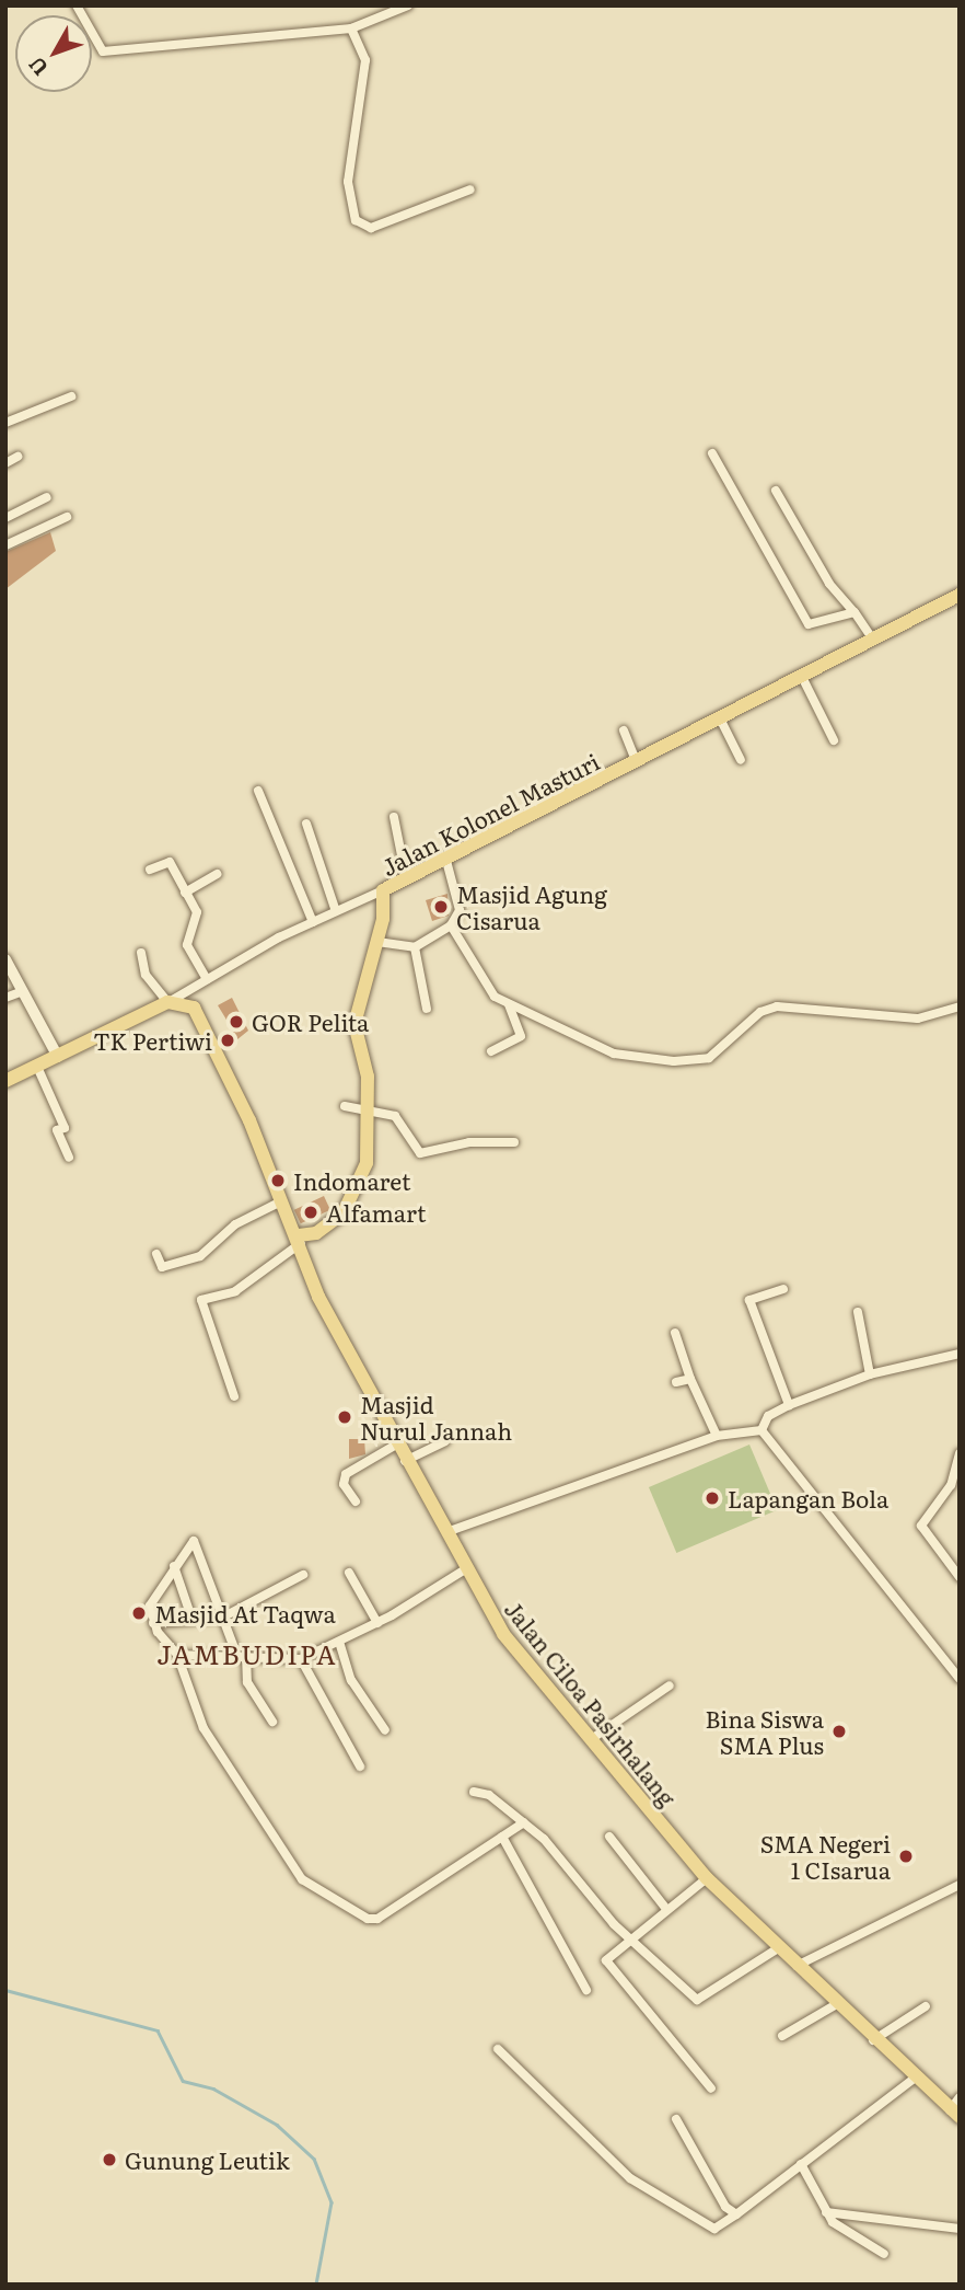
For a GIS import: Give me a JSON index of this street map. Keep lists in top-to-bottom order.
{
  "streets": {
    "main road": ["Jalan Kolonel Masturi", "Jalan Ciloa Pasirhalang"]
  },
  "crossings": [
    ["Jalan Kolonel Masturi", "Jalan Ciloa Pasirhalang"]
  ],
  "districts": ["JAMBUDIPA"],
  "places": [
    "Masjid Agung Cisarua",
    "GOR Pelita",
    "TK Pertiwi",
    "Indomaret",
    "Alfamart",
    "Masjid Nurul Jannah",
    "Lapangan Bola",
    "Masjid At Taqwa",
    "Bina Siswa SMA Plus",
    "SMA Negeri 1 CIsarua",
    "Gunung Leutik"
  ],
  "north": "bottom left"
}
